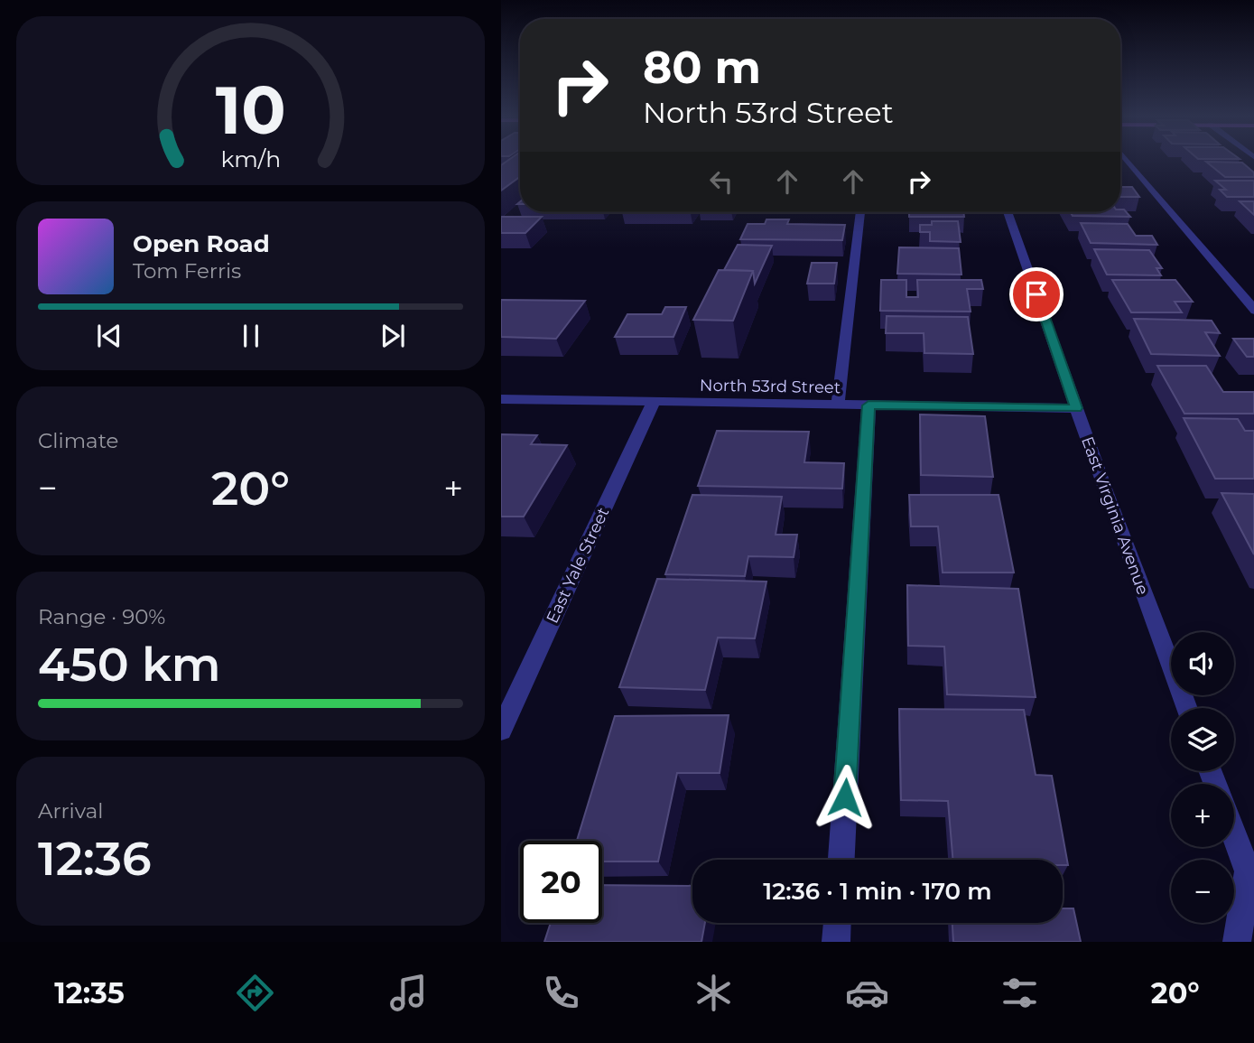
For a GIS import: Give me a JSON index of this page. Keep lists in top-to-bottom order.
{
  "streets": {
    "street": ["North 53rd Street", "East Virginia Avenue", "East Yale Street"]
  },
  "crossings": [
    ["North 53rd Street", "East Virginia Avenue"],
    ["North 53rd Street", "East Yale Street"]
  ],
  "page": {
    "turn": ["80 m", "North 53rd Street"],
    "song": ["Open Road", "Tom Ferris"],
    "tile": [
      "Climate",
      ["Range · 90%", "450 km"],
      ["Arrival", "12:36"]
    ],
    "heat": ["−", "20°", "+"],
    "map_buttons": ["+", "−"],
    "limit": "20",
    "trip": "12:36 · 1 min · 170 m",
    "tabs": ["12:35", "20°"],
    "gauge": ["10", "km/h"]
  }
}
